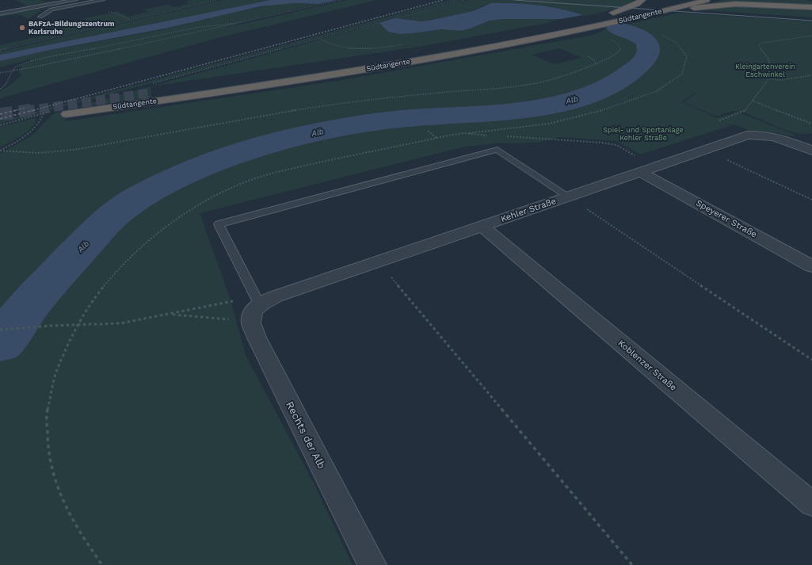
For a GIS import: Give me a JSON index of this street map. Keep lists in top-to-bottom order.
{
  "streets": {
    "highway": ["Südtangente"],
    "street": [
      "Kehler Straße",
      "Speyerer Straße",
      "Koblenzer Straße",
      "Rechts der Alb"
    ]
  },
  "crossings": [
    ["Kehler Straße", "Speyerer Straße"],
    ["Kehler Straße", "Koblenzer Straße"],
    ["Kehler Straße", "Rechts der Alb"]
  ],
  "water": ["Alb"],
  "parks": ["Kleingartenverein Eschwinkel", "Spiel- und Sportanlage Kehler Straße"],
  "places": ["BAFzA-Bildungszentrum Karlsruhe"]
}
